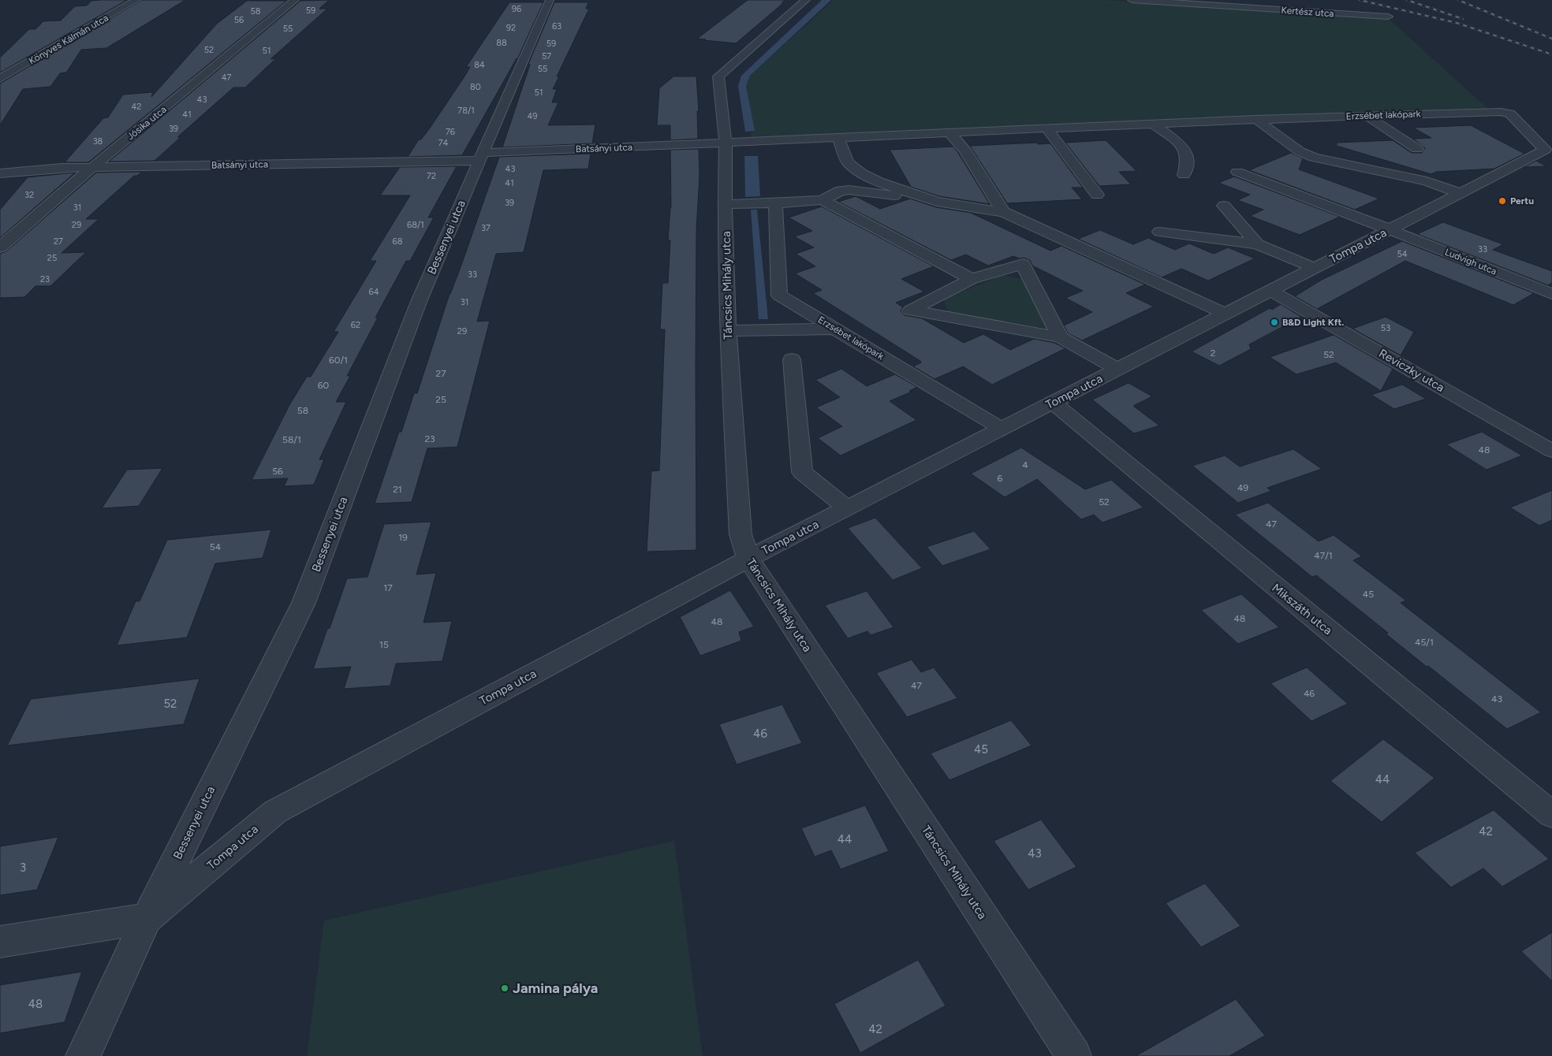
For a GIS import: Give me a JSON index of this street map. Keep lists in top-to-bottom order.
{
  "streets": {
    "street": [
      "Kertész utca",
      "Könyves Kálmán utca",
      "Erzsébet lakópark",
      "Jósika utca",
      "Batsányi utca",
      "Bessenyei utca",
      "Tompa utca",
      "Ludvigh utca",
      "Táncsics Mihály utca",
      "Reviczky utca",
      "Mikszáth utca"
    ]
  },
  "crossings": [
    ["Erzsébet lakópark", "Batsányi utca"],
    ["Erzsébet lakópark", "Tompa utca"],
    ["Erzsébet lakópark", "Táncsics Mihály utca"],
    ["Jósika utca", "Batsányi utca"],
    ["Batsányi utca", "Bessenyei utca"],
    ["Batsányi utca", "Táncsics Mihály utca"],
    ["Bessenyei utca", "Tompa utca"],
    ["Tompa utca", "Ludvigh utca"],
    ["Tompa utca", "Táncsics Mihály utca"],
    ["Tompa utca", "Reviczky utca"],
    ["Tompa utca", "Mikszáth utca"]
  ],
  "places": ["Pertu", "B&D Light Kft.", "Jamina pálya"],
  "house_numbers": [
    "96",
    "59",
    "58",
    "56",
    "63",
    "92",
    "55",
    "88",
    "59",
    "52",
    "51",
    "57",
    "84",
    "55",
    "47",
    "80",
    "51",
    "43",
    "42",
    "78/1",
    "41",
    "49",
    "39",
    "76",
    "38",
    "74",
    "43",
    "72",
    "41",
    "32",
    "39",
    "31",
    "29",
    "68/1",
    "37",
    "27",
    "68",
    "33",
    "54",
    "25",
    "33",
    "23",
    "64",
    "31",
    "62",
    "53",
    "29",
    "2",
    "52",
    "60/1",
    "27",
    "60",
    "25",
    "58",
    "23",
    "58/1",
    "48",
    "4",
    "56",
    "6",
    "49",
    "21",
    "52",
    "47",
    "19",
    "54",
    "47/1",
    "17",
    "45",
    "48",
    "48",
    "45/1",
    "15",
    "47",
    "46",
    "43",
    "52",
    "46",
    "45",
    "44",
    "42",
    "44",
    "43",
    "3",
    "48",
    "42"
  ]
}
